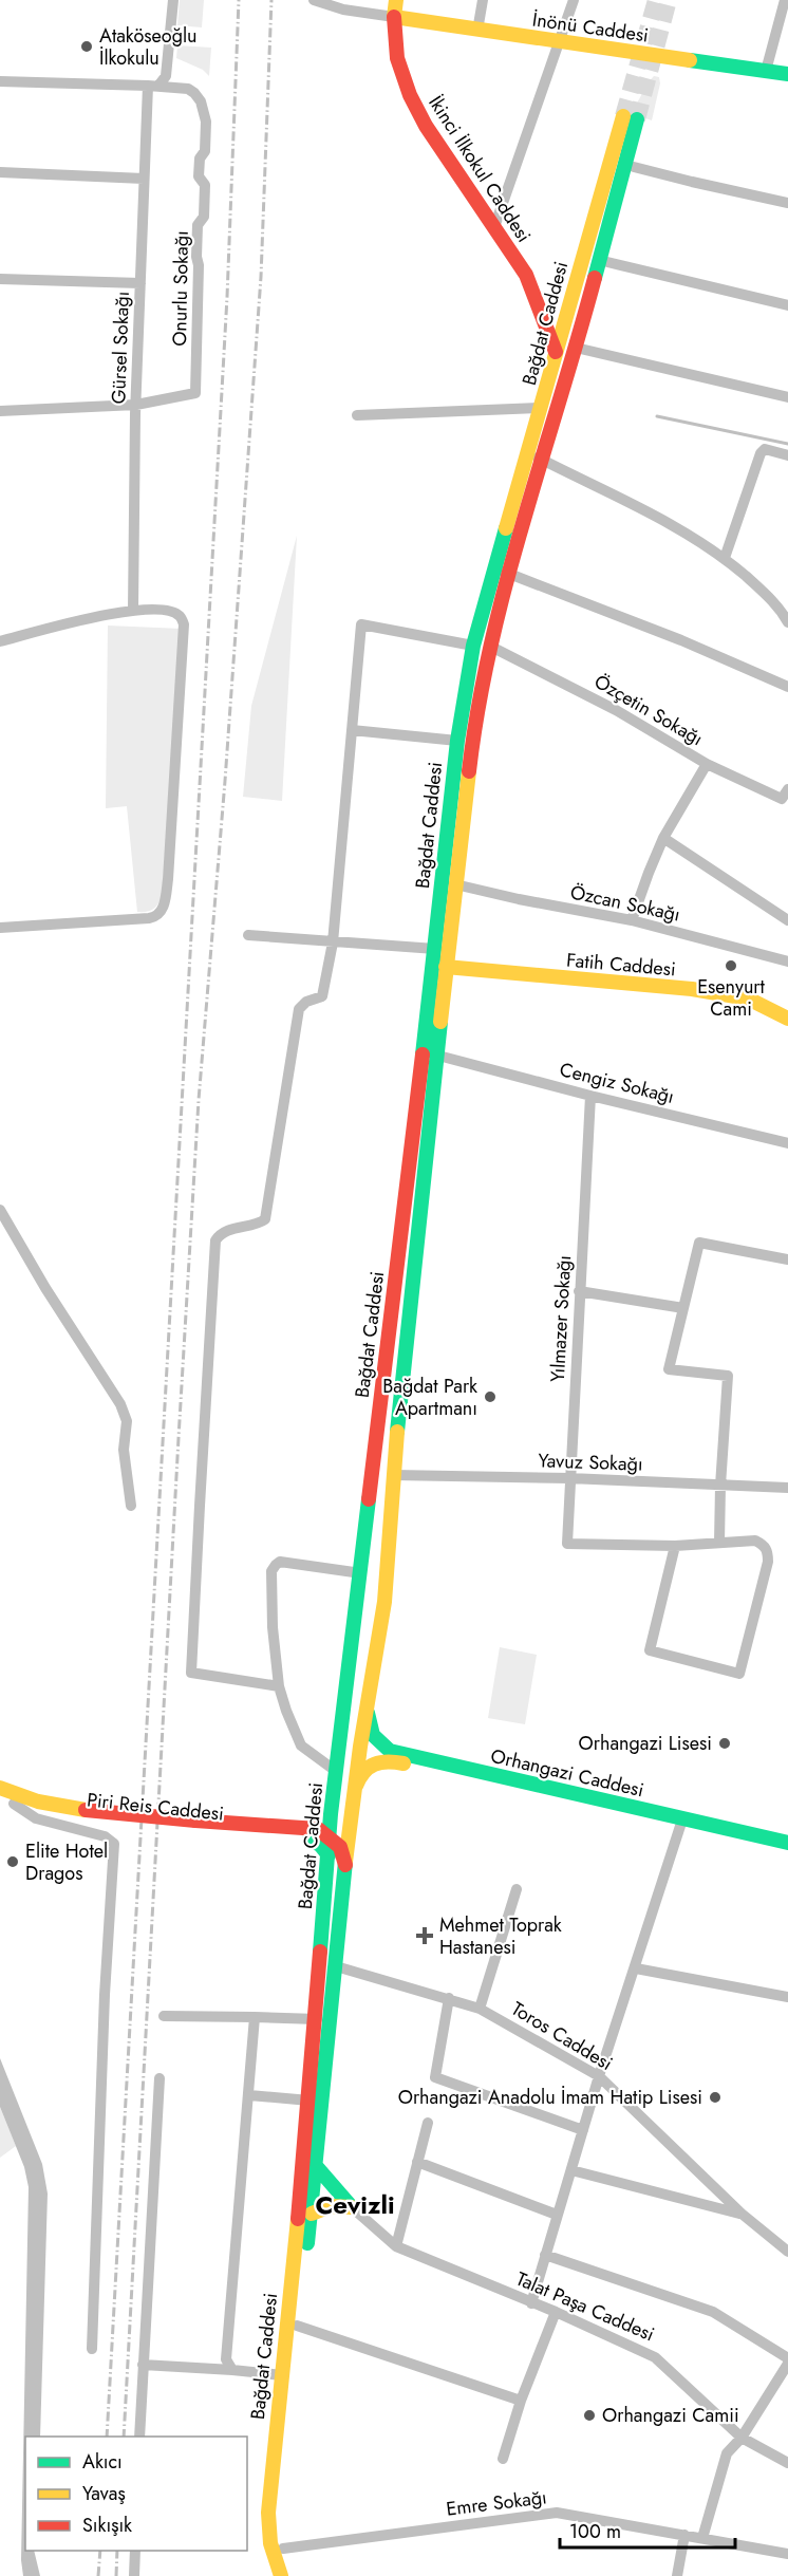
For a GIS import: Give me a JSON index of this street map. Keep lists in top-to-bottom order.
{
  "streets": {
    "main road": [
      "İnönü Caddesi",
      "İkinci İlkokul Caddesi",
      "Bağdat Caddesi",
      "Fatih Caddesi",
      "Orhangazi Caddesi",
      "Piri Reis Caddesi",
      "Talat Paşa Caddesi"
    ],
    "street": [
      "Onurlu Sokağı",
      "Gürsel Sokağı",
      "Özçetin Sokağı",
      "Özcan Sokağı",
      "Cengiz Sokağı",
      "Yılmazer Sokağı",
      "Yavuz Sokağı",
      "Toros Caddesi",
      "Emre Sokağı"
    ]
  },
  "crossings": [
    ["İnönü Caddesi", "İkinci İlkokul Caddesi"],
    ["İkinci İlkokul Caddesi", "Bağdat Caddesi"],
    ["Onurlu Sokağı", "Gürsel Sokağı"],
    ["Bağdat Caddesi", "Özçetin Sokağı"],
    ["Bağdat Caddesi", "Özcan Sokağı"],
    ["Bağdat Caddesi", "Fatih Caddesi"],
    ["Bağdat Caddesi", "Cengiz Sokağı"],
    ["Bağdat Caddesi", "Yavuz Sokağı"],
    ["Bağdat Caddesi", "Orhangazi Caddesi"],
    ["Bağdat Caddesi", "Piri Reis Caddesi"],
    ["Bağdat Caddesi", "Toros Caddesi"],
    ["Bağdat Caddesi", "Talat Paşa Caddesi"],
    ["Bağdat Caddesi", "Emre Sokağı"],
    ["Cengiz Sokağı", "Yılmazer Sokağı"],
    ["Yılmazer Sokağı", "Yavuz Sokağı"]
  ],
  "districts": ["Cevizli"],
  "places": {
    "other": [
      "Ataköseoğlu İlkokulu",
      "Esenyurt Cami",
      "Bağdat Park Apartmanı",
      "Orhangazi Lisesi",
      "Elite Hotel Dragos",
      "Orhangazi Anadolu İmam Hatip Lisesi",
      "Orhangazi Camii"
    ],
    "health": ["Mehmet Toprak Hastanesi"]
  },
  "legend": ["Akıcı", "Yavaş", "Sıkışık"],
  "scale_bar": "100 m"
}
